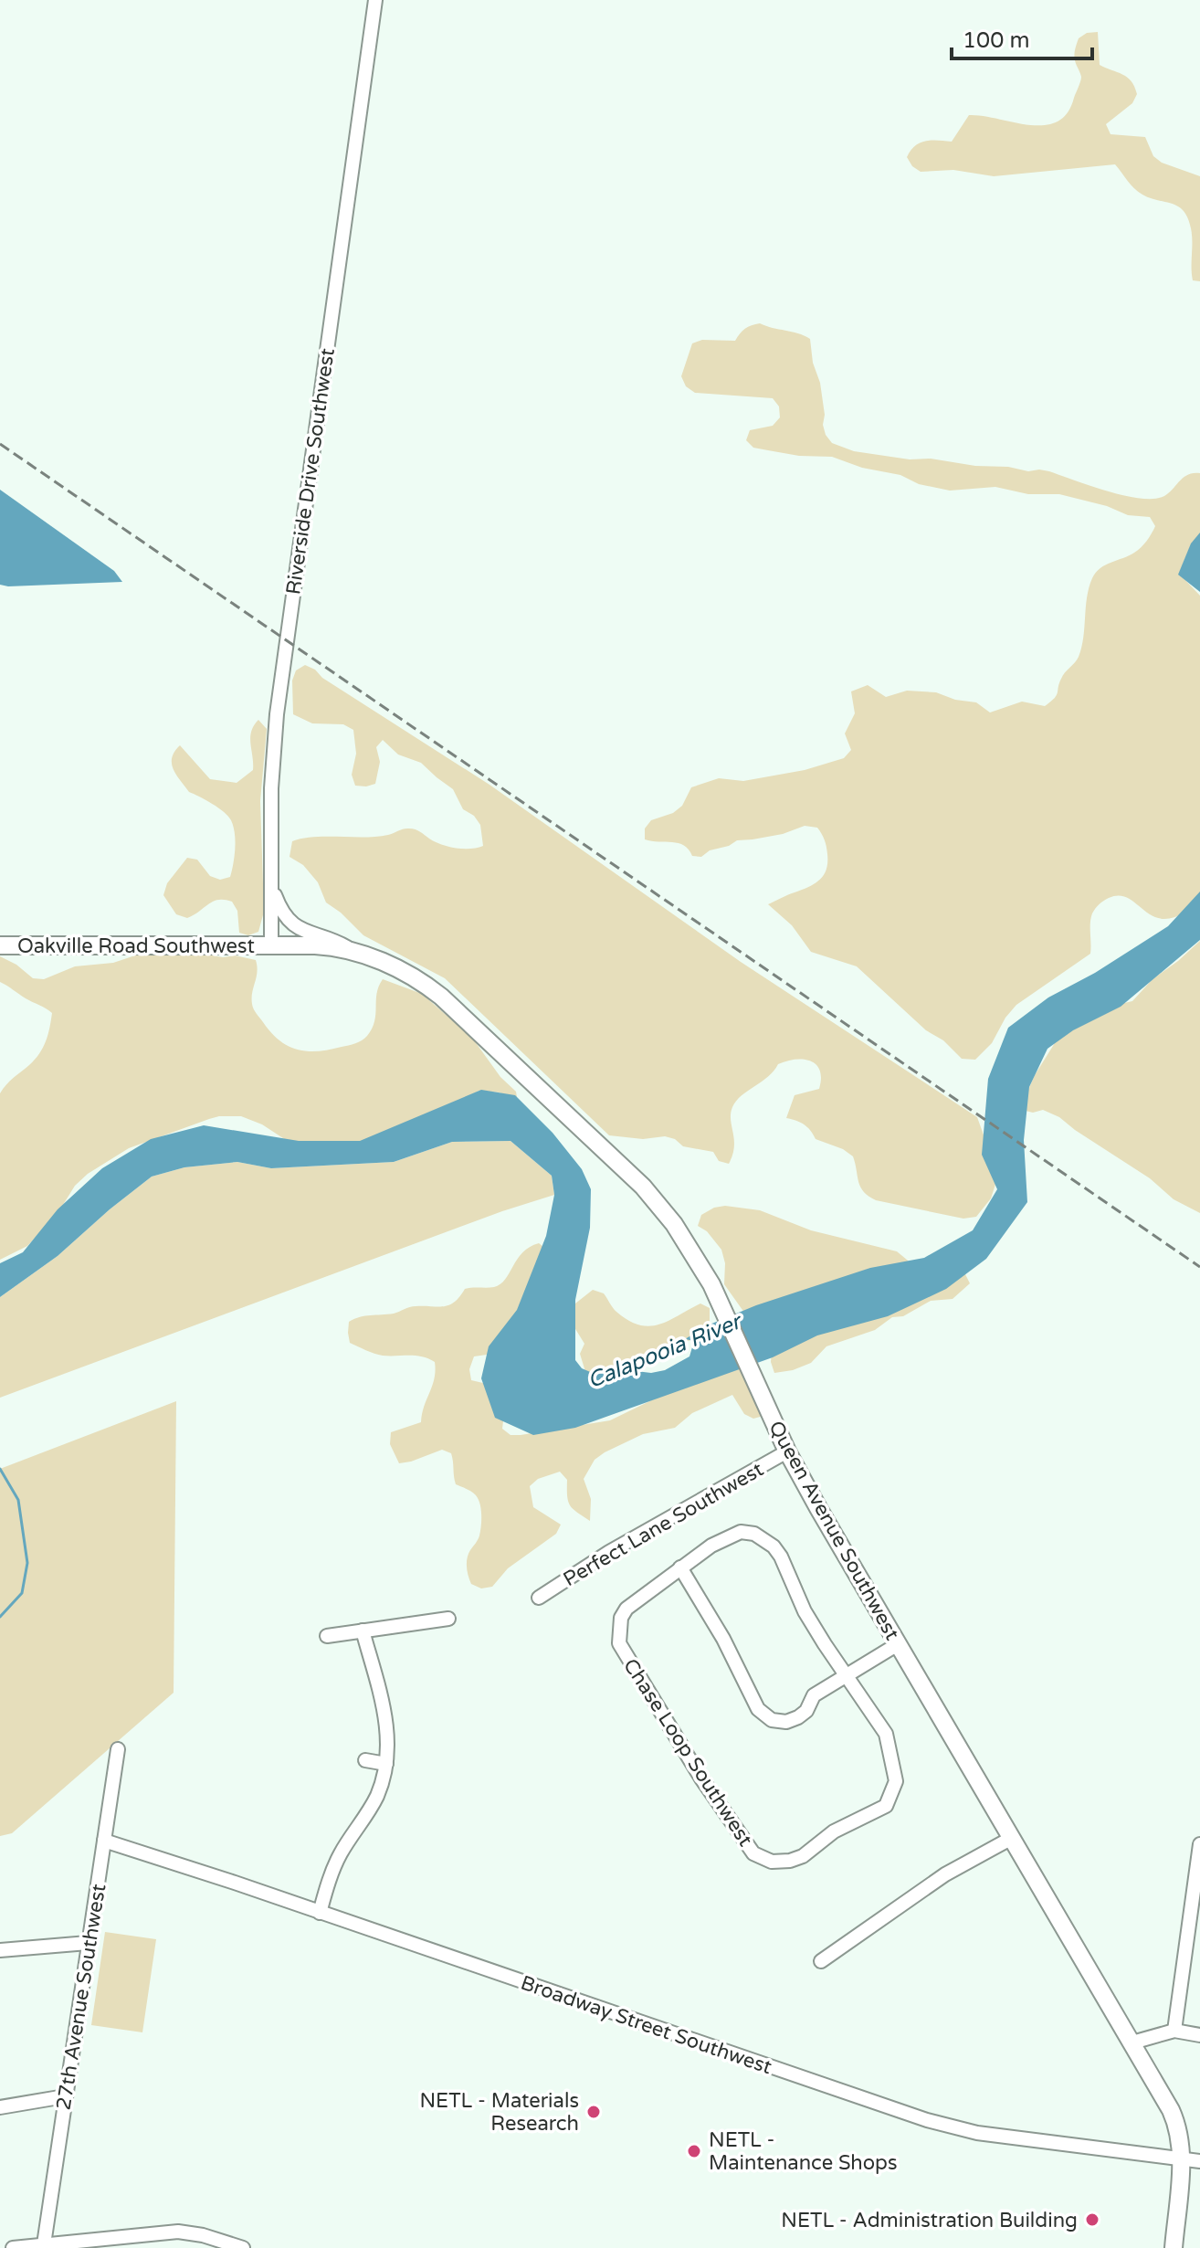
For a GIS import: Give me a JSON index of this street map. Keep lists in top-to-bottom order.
{
  "streets": {
    "main road": ["Oakville Road Southwest", "Queen Avenue Southwest"],
    "street": [
      "Riverside Drive Southwest",
      "Perfect Lane Southwest",
      "Chase Loop Southwest",
      "27th Avenue Southwest",
      "Broadway Street Southwest"
    ]
  },
  "crossings": [
    ["Riverside Drive Southwest", "Oakville Road Southwest"],
    ["Riverside Drive Southwest", "Queen Avenue Southwest"],
    ["Oakville Road Southwest", "Queen Avenue Southwest"],
    ["Perfect Lane Southwest", "Queen Avenue Southwest"],
    ["Queen Avenue Southwest", "Broadway Street Southwest"],
    ["27th Avenue Southwest", "Broadway Street Southwest"]
  ],
  "water": ["Calapooia River"],
  "places": ["NETL - Materials Research", "NETL - Maintenance Shops", "NETL - Administration Building"],
  "scale_bar": "100 m"
}
